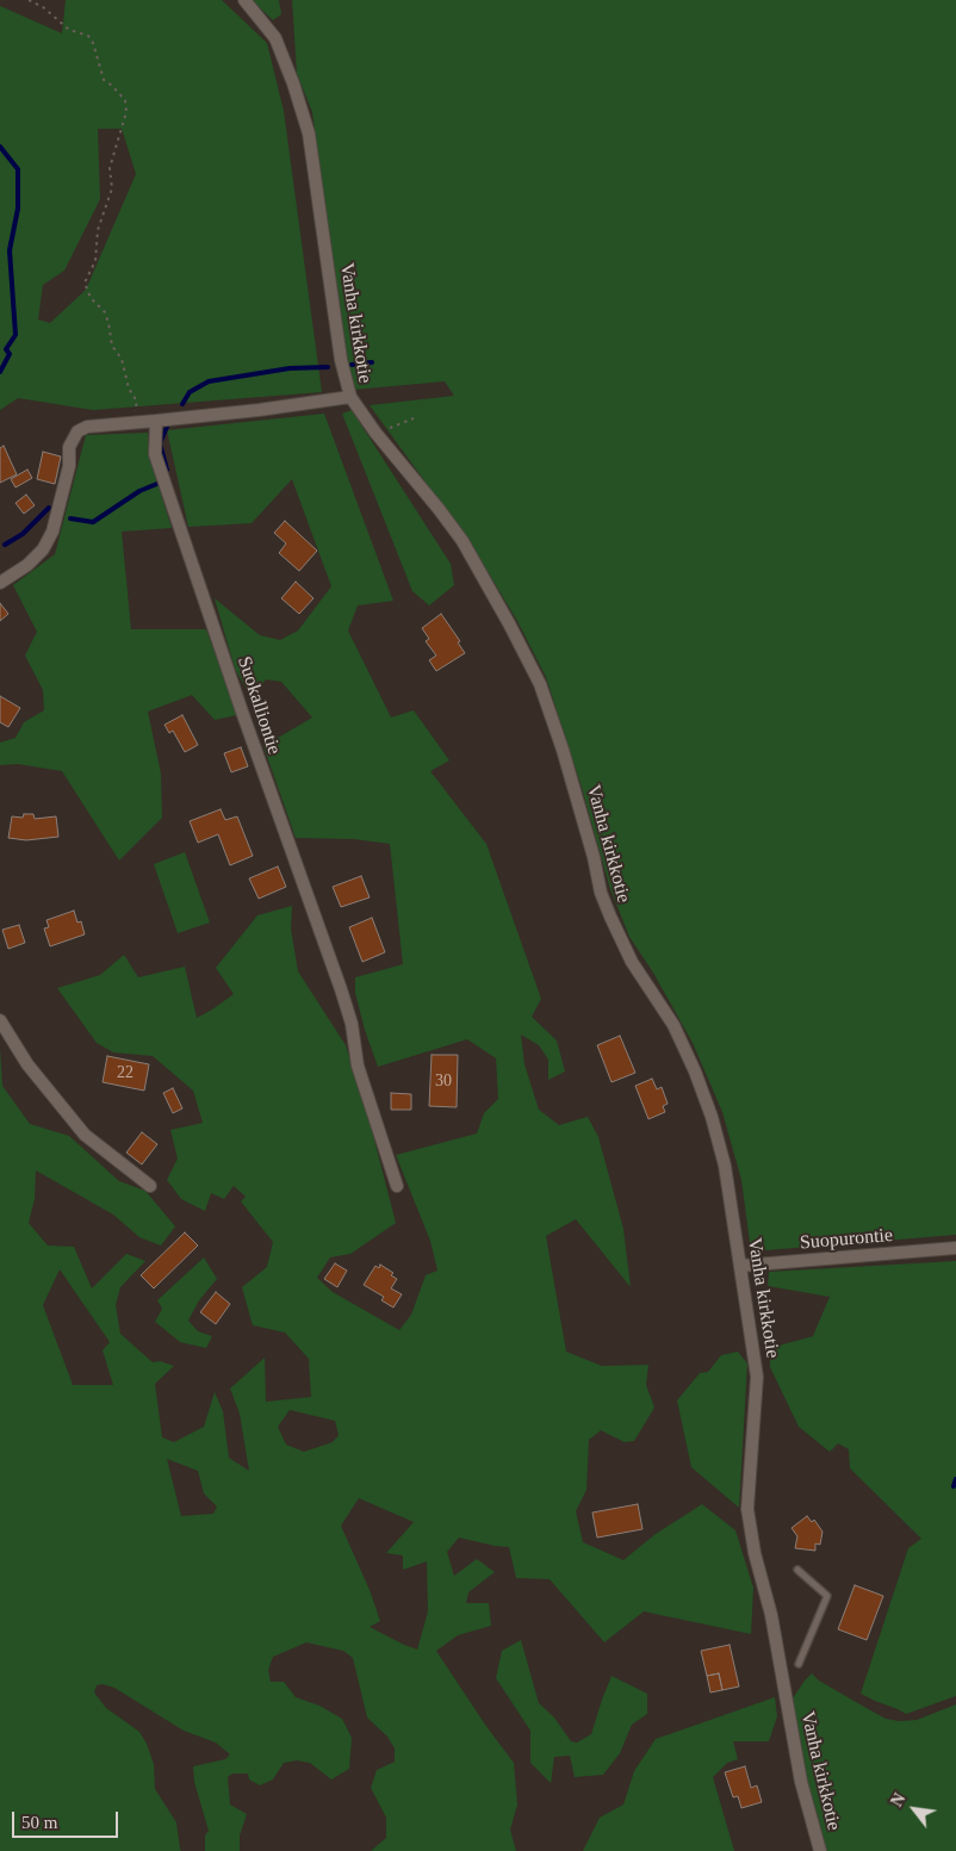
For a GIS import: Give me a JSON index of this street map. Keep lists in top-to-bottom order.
{
  "streets": {
    "street": ["Vanha kirkkotie", "Suokalliontie", "Suopurontie"]
  },
  "crossings": [
    ["Vanha kirkkotie", "Suopurontie"]
  ],
  "house_numbers": ["22", "30"],
  "scale_bar": "50 m",
  "north": "top left"
}
